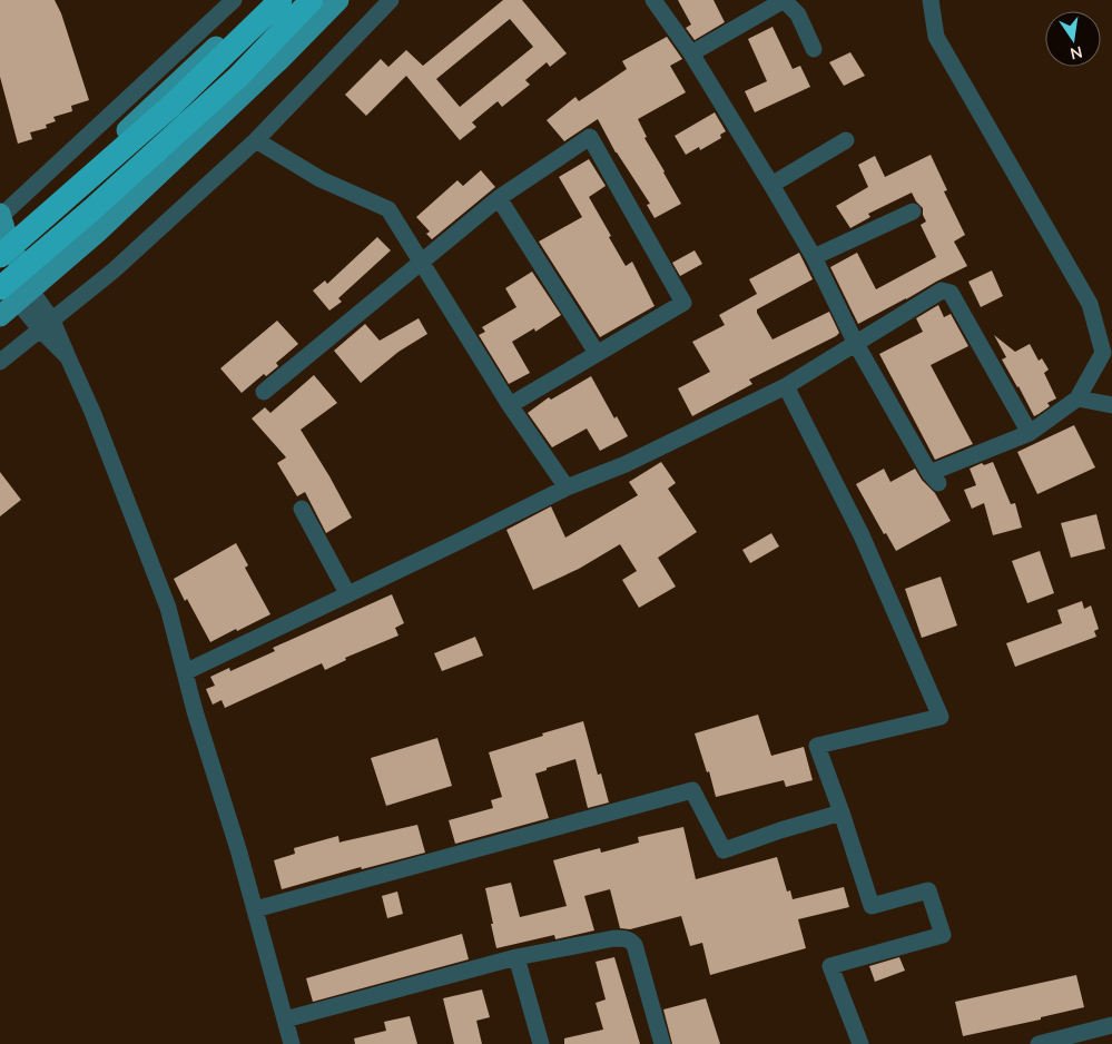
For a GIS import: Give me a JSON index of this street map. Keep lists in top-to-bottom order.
{
  "north": "bottom"
}
